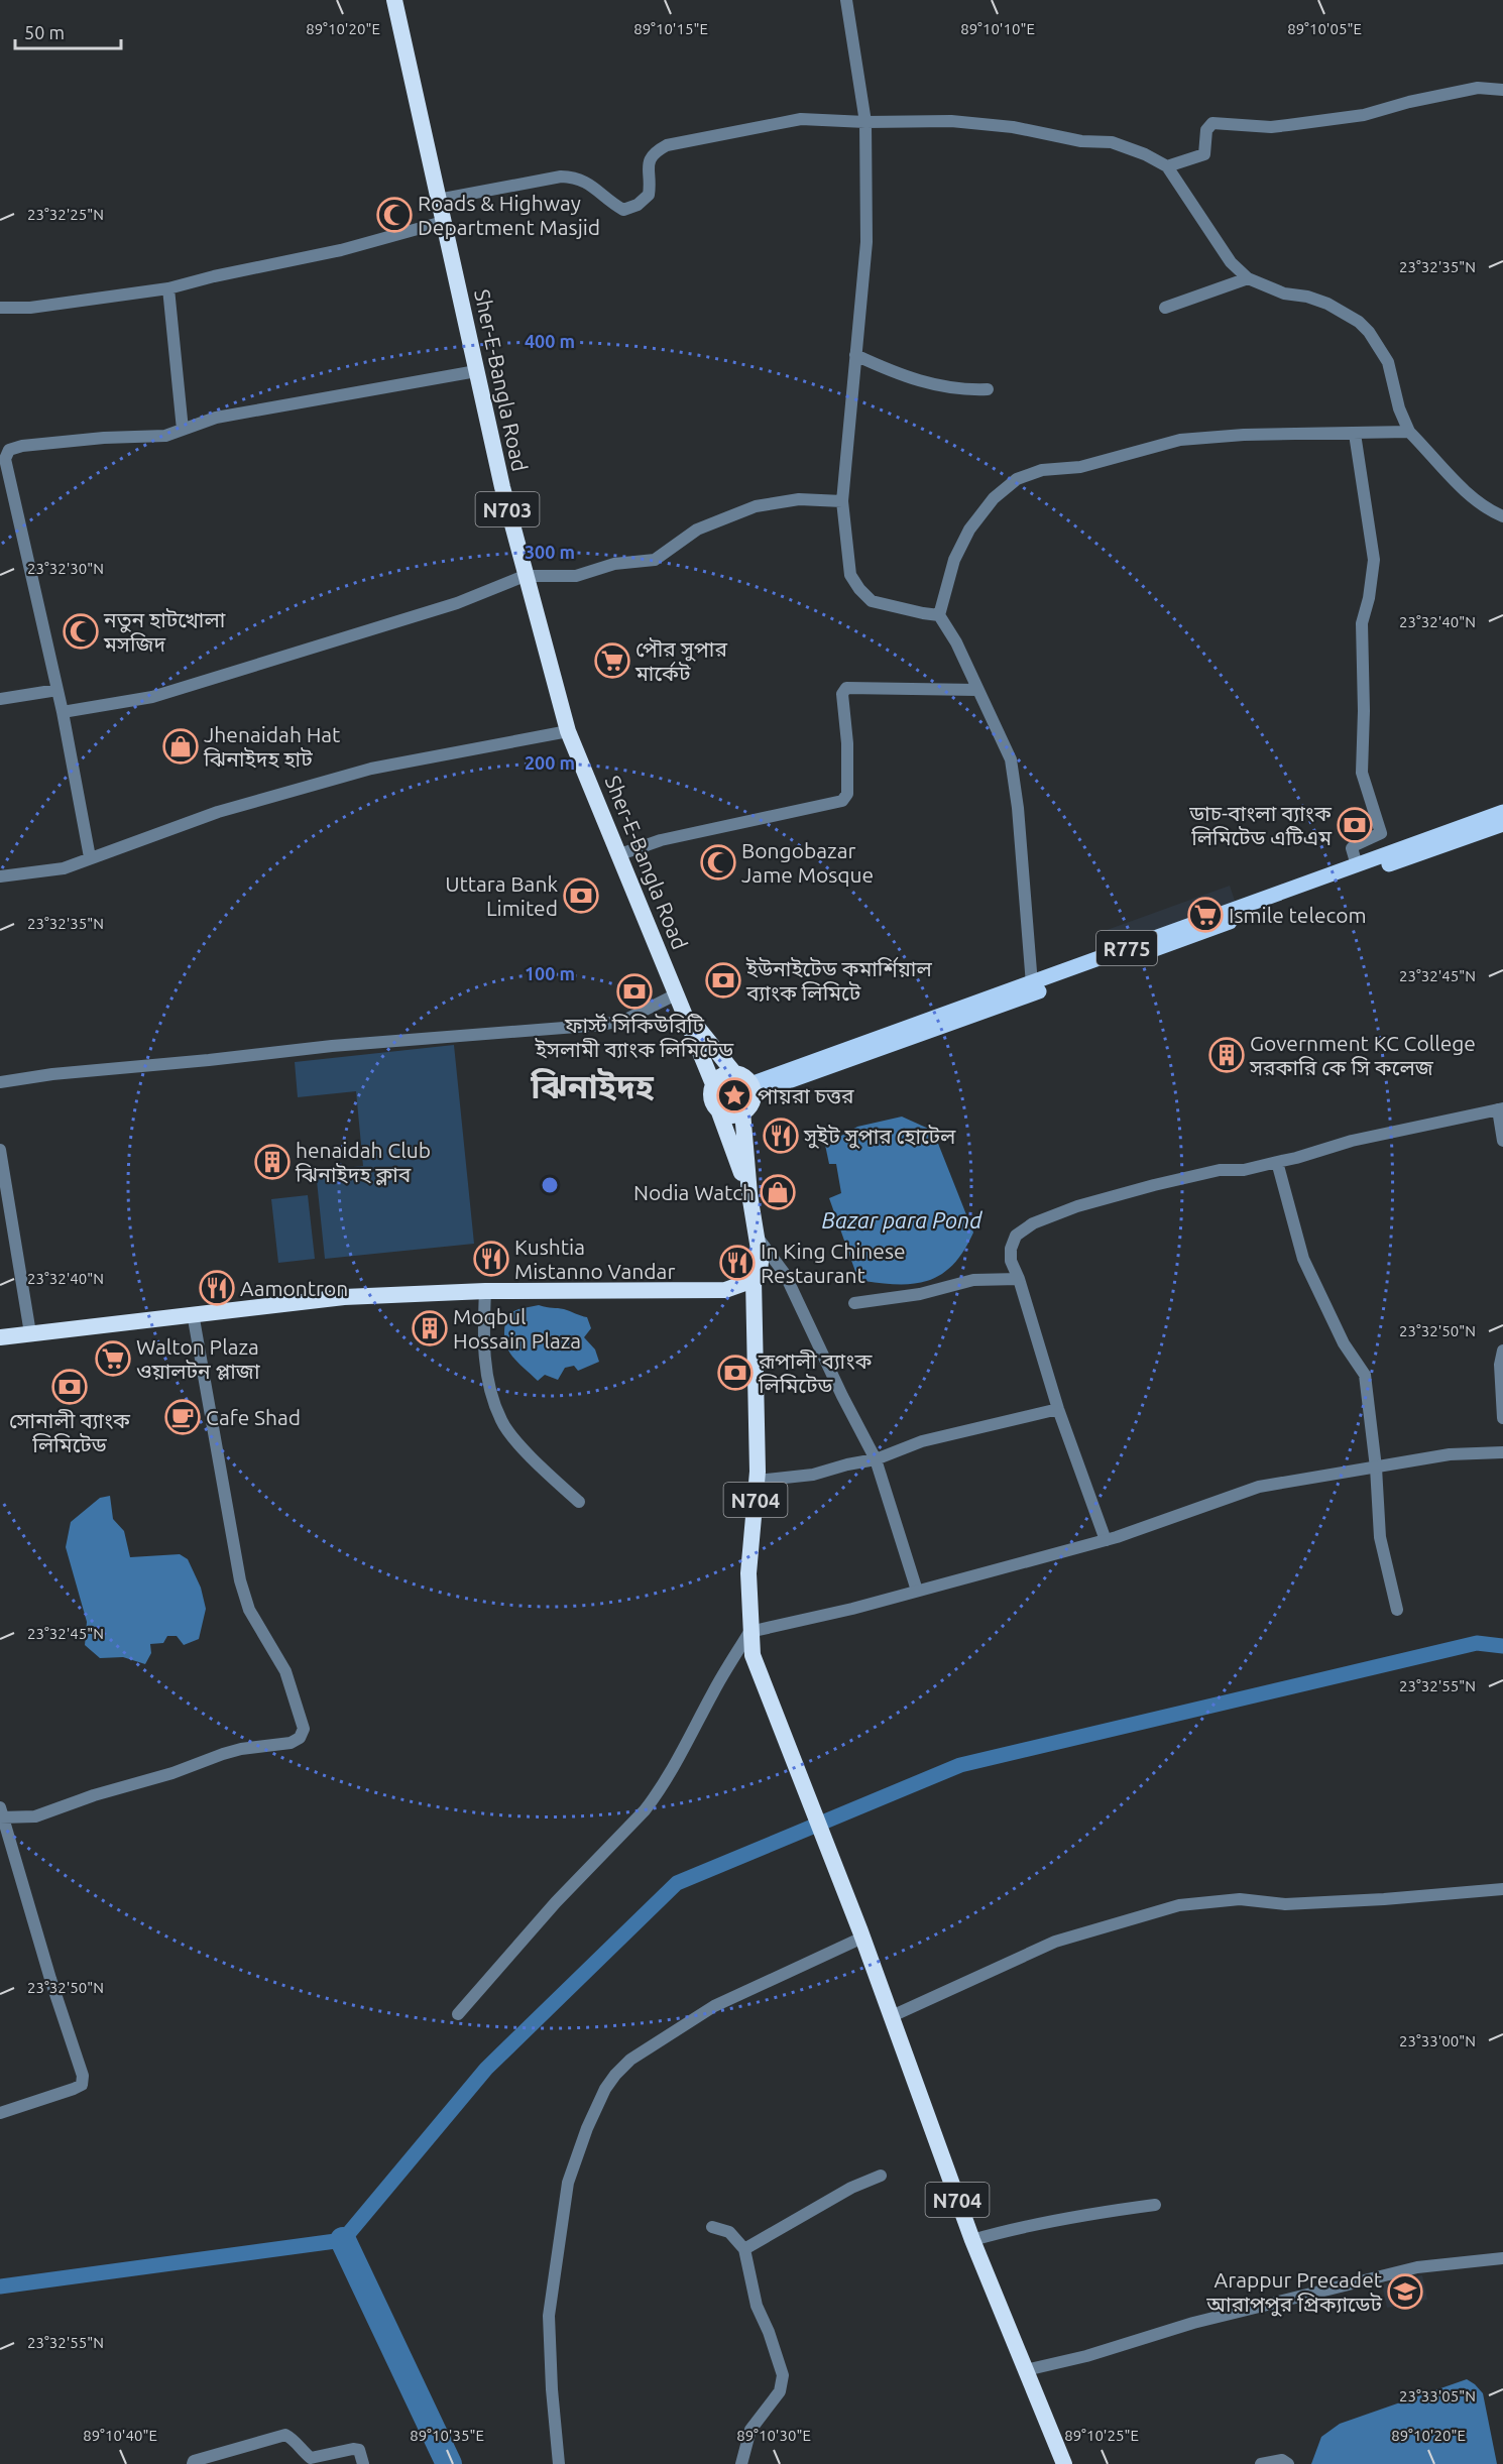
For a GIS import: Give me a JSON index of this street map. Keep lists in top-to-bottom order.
{
  "streets": {
    "highway": ["Sher-E-Bangla Road", "N703", "N704"],
    "main road": ["R775"]
  },
  "crossings": [
    ["Sher-E-Bangla Road", "N703"],
    ["Sher-E-Bangla Road", "R775"],
    ["N703", "R775"],
    ["N703", "N704"]
  ],
  "districts": ["ঝিনাইদহ"],
  "water": ["Bazar para Pond"],
  "places": {
    "mosque": ["Roads & Highway Department Masjid", "নতুন হাটখোলা মসজিদ", "Bongobazar Jame Mosque"],
    "supermarket": ["পৌর সুপার মার্কেট", "Ismile telecom", "Walton Plaza ওয়ালটন প্লাজা"],
    "shop": ["Jhenaidah Hat ঝিনাইদহ হাট", "Nodia Watch"],
    "bank": [
      "ডাচ-বাংলা ব্যাংক লিমিটেড এটিএম",
      "Uttara Bank Limited",
      "ইউনাইটেড কমার্শিয়াল ব্যাংক লিমিটে",
      "ফার্স্ট সিকিউরিটি ইসলামী ব্যাংক লিমিটেড",
      "রূপালী ব্যাংক লিমিটেড",
      "সোনালী ব্যাংক লিমিটেড"
    ],
    "building": ["Government KC College সরকারি কে সি কলেজ", "henaidah Club ঝিনাইদহ ক্লাব", "Moqbul Hossain Plaza"],
    "place": ["পায়রা চত্তর"],
    "restaurant": [
      "সুইট সুপার হোটেল",
      "Kushtia Mistanno Vandar",
      "In King Chinese Restaurant",
      "Aamontron"
    ],
    "cafe": ["Cafe Shad"],
    "school or university": ["Arappur Precadet আরাপপুর প্রিক্যাডেট"]
  },
  "scale_bar": "50 m",
  "coordinates": [
    "89°10'20\"E",
    "89°10'15\"E",
    "89°10'10\"E",
    "89°10'05\"E",
    "23°32'25\"N",
    "23°32'35\"N",
    "23°32'30\"N",
    "23°32'40\"N",
    "23°32'45\"N",
    "23°32'50\"N",
    "23°32'55\"N",
    "23°33'00\"N",
    "23°33'05\"N",
    "89°10'40\"E",
    "89°10'35\"E",
    "89°10'30\"E",
    "89°10'25\"E"
  ],
  "rings": [
    "400 m",
    "300 m",
    "200 m",
    "100 m"
  ]
}
